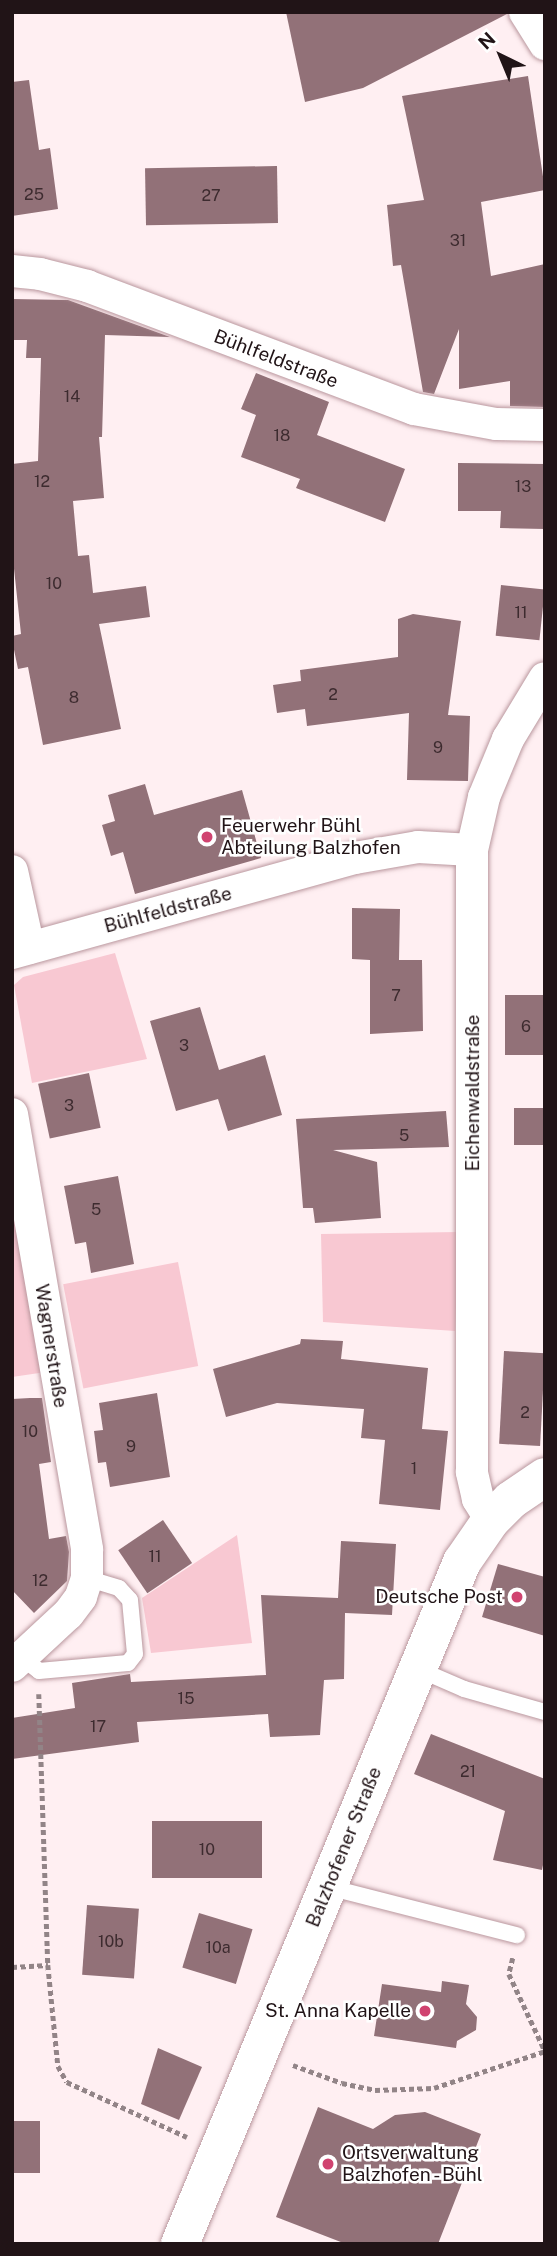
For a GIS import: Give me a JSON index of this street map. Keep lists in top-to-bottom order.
{
  "streets": {
    "street": [
      "Bühlfeldstraße",
      "Eichenwaldstraße",
      "Wagnerstraße",
      "Balzhofener Straße"
    ]
  },
  "crossings": [
    ["Bühlfeldstraße", "Eichenwaldstraße"],
    ["Eichenwaldstraße", "Balzhofener Straße"]
  ],
  "places": [
    "Feuerwehr Bühl Abteilung Balzhofen",
    "Deutsche Post",
    "St. Anna Kapelle",
    "Ortsverwaltung Balzhofen - Bühl"
  ],
  "house_numbers": [
    "25",
    "27",
    "31",
    "14",
    "18",
    "12",
    "13",
    "10",
    "11",
    "2",
    "8",
    "9",
    "7",
    "6",
    "3",
    "3",
    "5",
    "5",
    "2",
    "10",
    "9",
    "1",
    "11",
    "12",
    "15",
    "17",
    "21",
    "10",
    "10b",
    "10a"
  ],
  "north": "top left"
}
